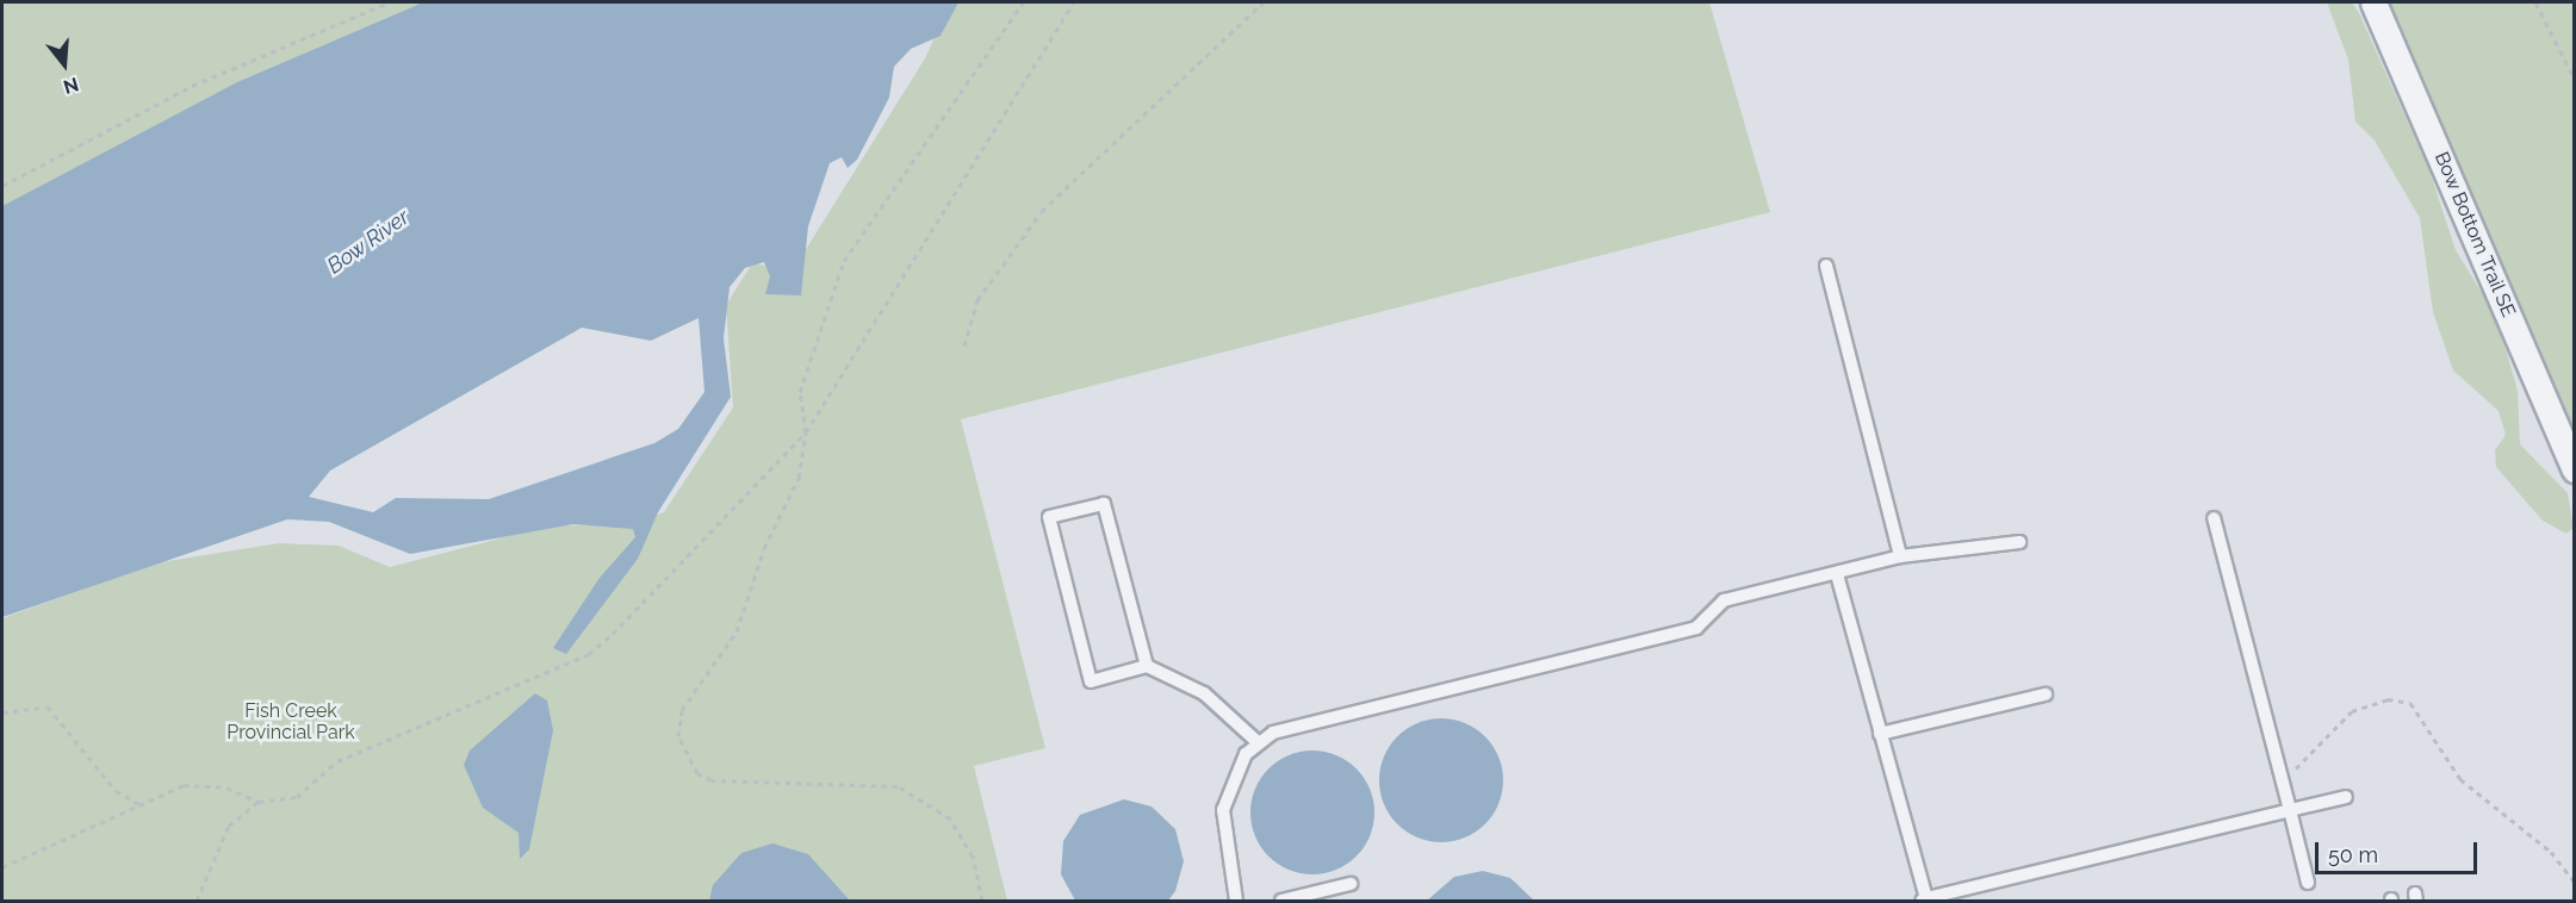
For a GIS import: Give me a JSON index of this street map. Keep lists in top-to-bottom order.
{
  "streets": {
    "street": ["Bow Bottom Trail SE"]
  },
  "water": ["Bow River"],
  "parks": ["Fish Creek Provincial Park"],
  "scale_bar": "50 m",
  "north": "bottom"
}
